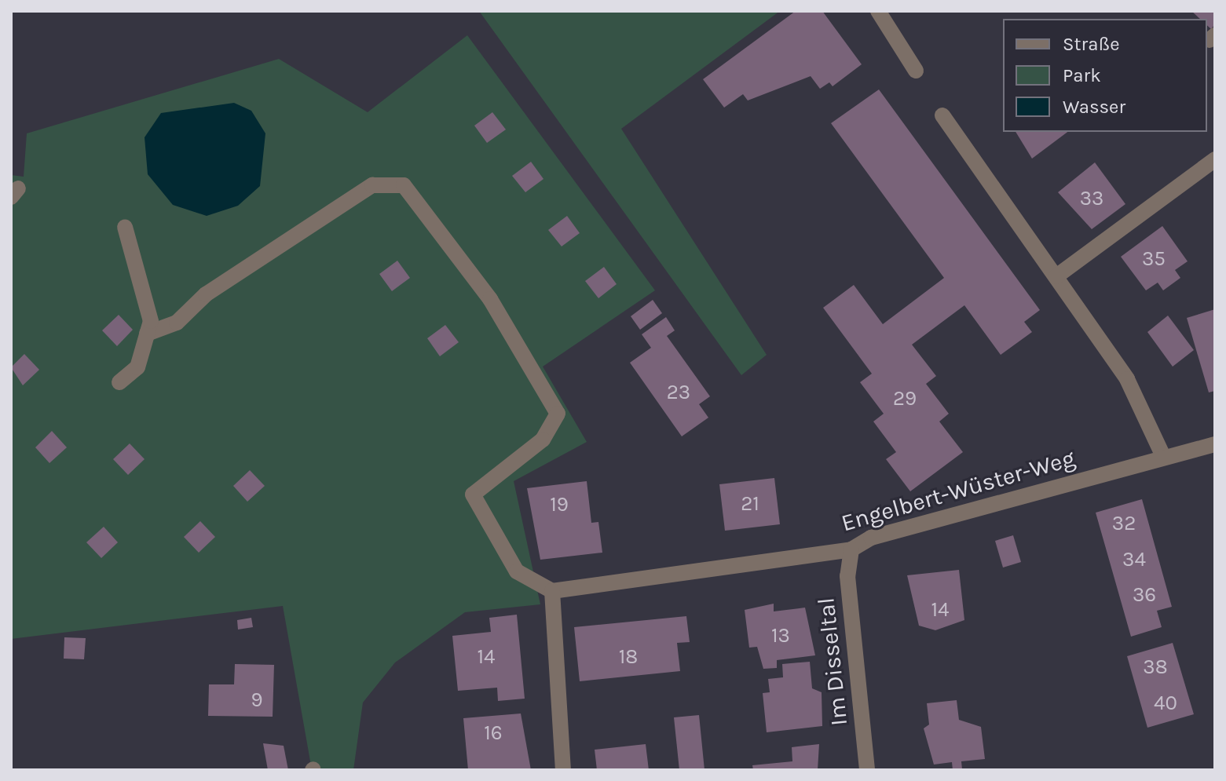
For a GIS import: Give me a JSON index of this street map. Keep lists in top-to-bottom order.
{
  "streets": {
    "street": ["Engelbert-Wüster-Weg", "Im Disseltal"]
  },
  "crossings": [
    ["Engelbert-Wüster-Weg", "Im Disseltal"]
  ],
  "house_numbers": [
    "33",
    "35",
    "23",
    "29",
    "21",
    "19",
    "32",
    "34",
    "36",
    "14",
    "13",
    "14",
    "18",
    "38",
    "9",
    "40",
    "16"
  ],
  "legend": ["Straße", "Park", "Wasser"]
}
